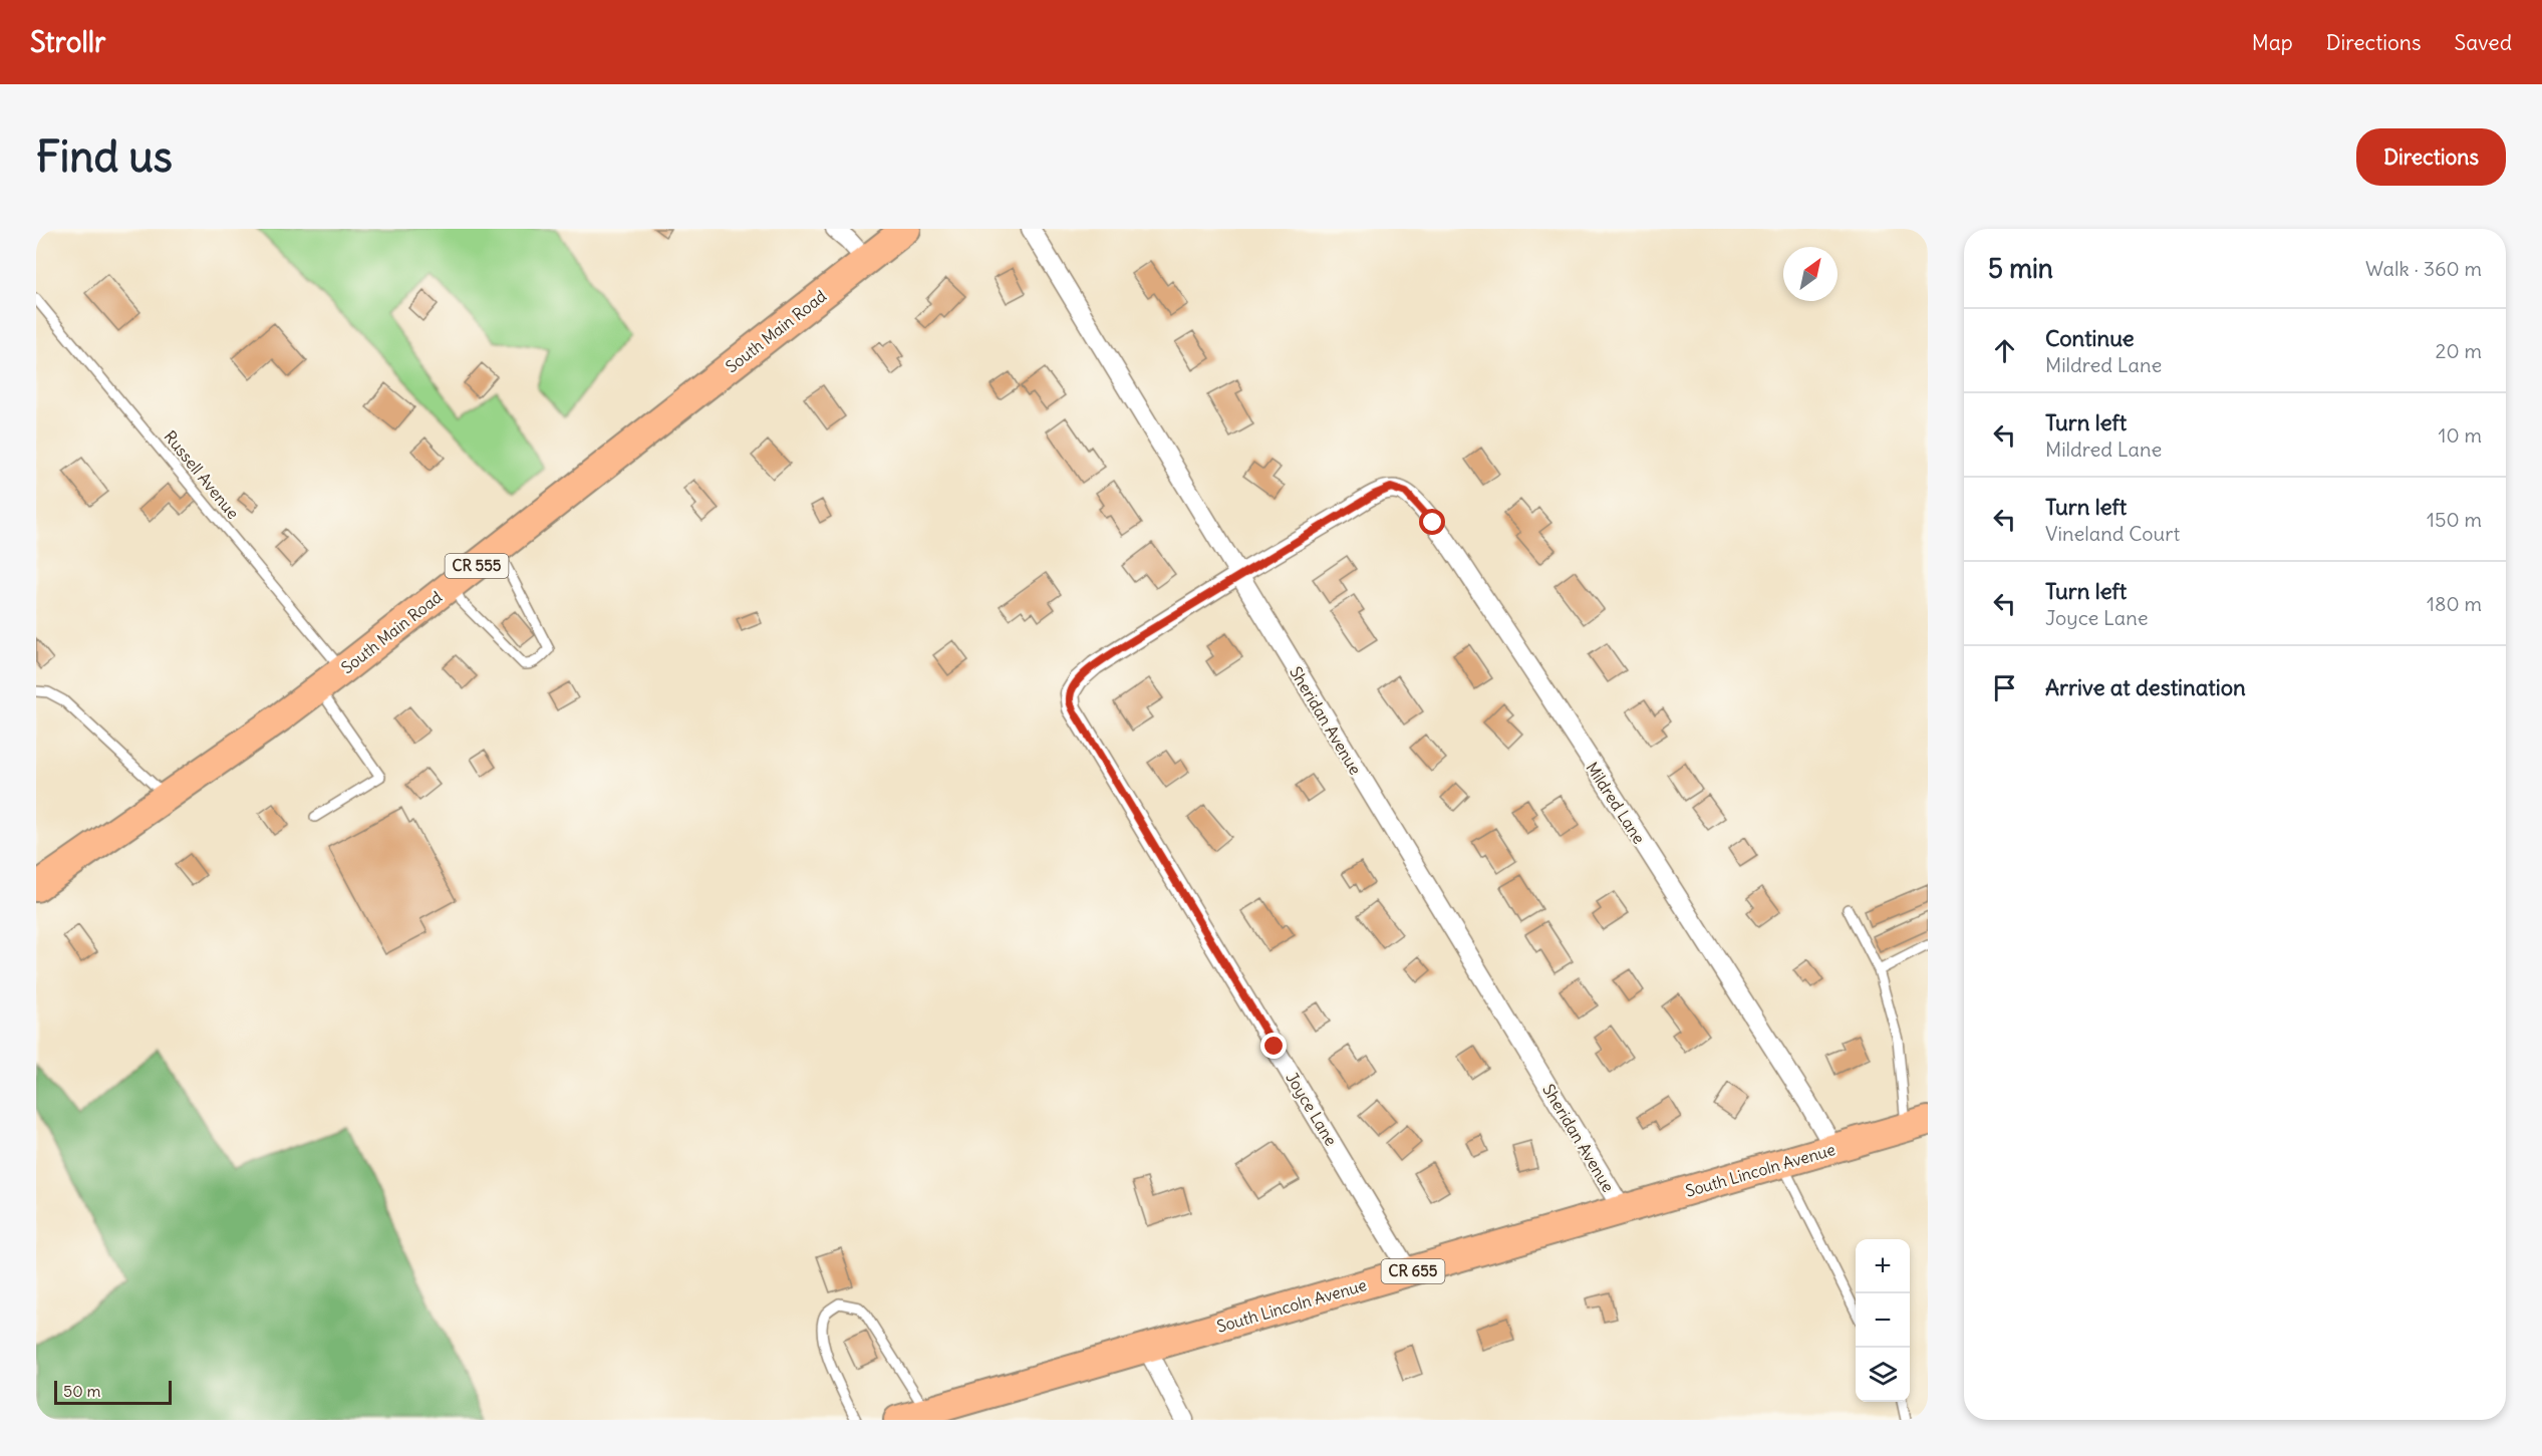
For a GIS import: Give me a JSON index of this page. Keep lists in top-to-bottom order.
{
  "streets": {
    "main road": [
      "South Main Road",
      "CR 555",
      "South Lincoln Avenue",
      "CR 655"
    ],
    "street": ["Sheridan Avenue", "Mildred Lane", "Joyce Lane"],
    "lane": ["Russell Avenue"]
  },
  "crossings": [
    ["South Main Road", "Russell Avenue"],
    ["Sheridan Avenue", "Mildred Lane"],
    ["Sheridan Avenue", "Joyce Lane"],
    ["Sheridan Avenue", "South Lincoln Avenue"],
    ["Mildred Lane", "Joyce Lane"],
    ["Mildred Lane", "South Lincoln Avenue"],
    ["Joyce Lane", "South Lincoln Avenue"]
  ],
  "scale_bar": "50 m",
  "north": "top right",
  "page": {
    "header": "Strollr",
    "nav": ["Map", "Directions", "Saved"],
    "buttons": "Directions",
    "title": "Find us",
    "heading": ["5 min", "Walk · 360 m"],
    "list": [
      ["Continue", "Mildred Lane", "20 m"],
      ["Turn left", "Mildred Lane", "10 m"],
      ["Turn left", "Vineland Court", "150 m"],
      ["Turn left", "Joyce Lane", "180 m"],
      "Arrive at destination"
    ],
    "map_buttons": ["+", "−"],
    "scale": "50 m"
  }
}
